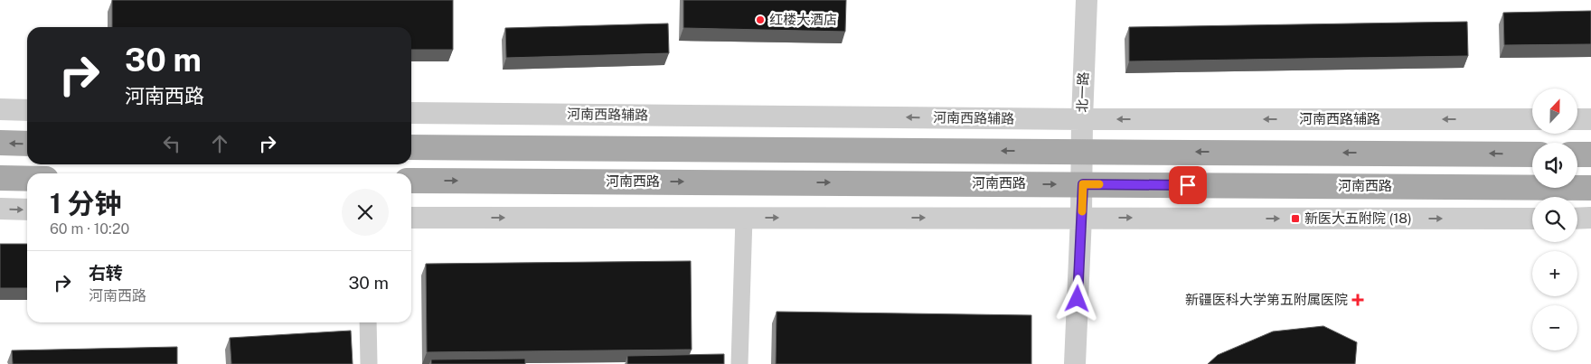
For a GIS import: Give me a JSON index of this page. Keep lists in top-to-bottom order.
{
  "streets": {
    "main road": ["河南西路"],
    "street": ["北一路", "河南西路辅路"]
  },
  "crossings": [
    ["北一路", "河南西路辅路"],
    ["北一路", "河南西路"]
  ],
  "places": {
    "other": ["红楼大酒店"],
    "transit": ["新医大五附院 (18)"],
    "health": ["新疆医科大学第五附属医院"]
  },
  "north": "top",
  "page": {
    "turn": ["30 m", "河南西路"],
    "map_buttons": ["+", "−"],
    "heading": ["1 分钟", "60 m · 10:20"],
    "list": [
      {
        "name": "右转",
        "note": "河南西路",
        "value": "30 m"
      }
    ]
  }
}
